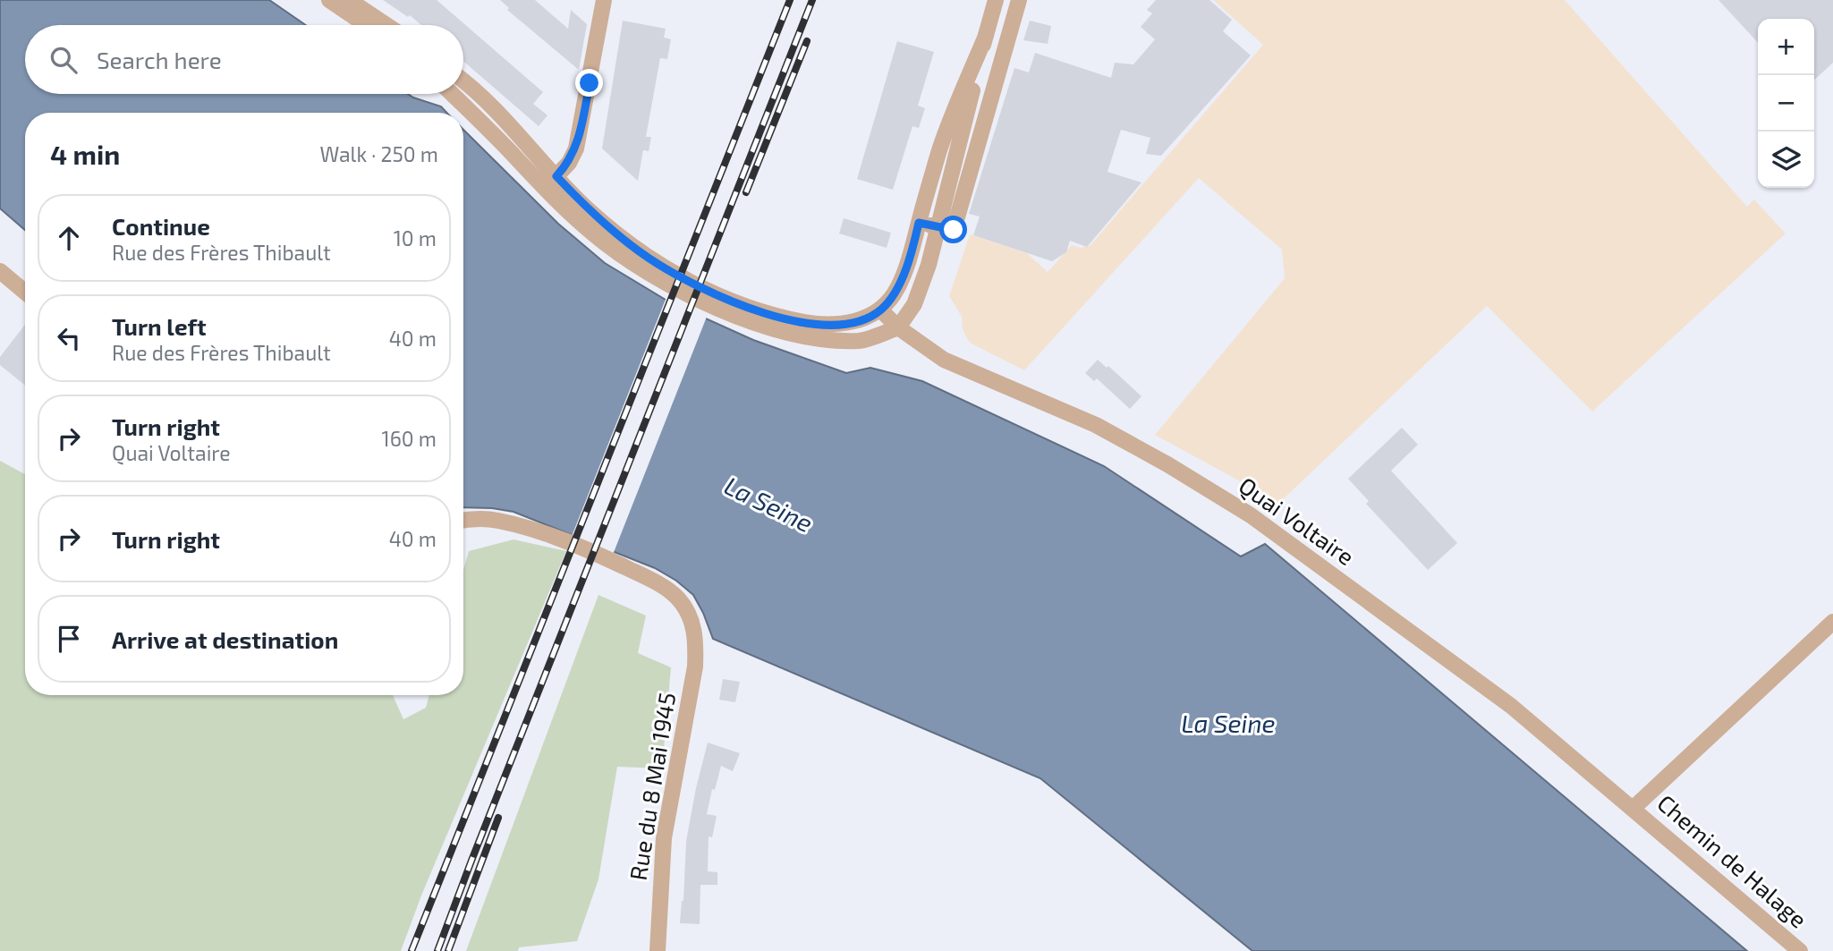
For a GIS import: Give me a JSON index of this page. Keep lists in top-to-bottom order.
{
  "streets": {
    "street": ["Quai Voltaire", "Rue du 8 Mai 1945", "Chemin de Halage"]
  },
  "crossings": [
    ["Quai Voltaire", "Chemin de Halage"]
  ],
  "water": ["La Seine"],
  "page": {
    "map_buttons": ["+", "−"],
    "search": "Search here",
    "heading": ["4 min", "Walk · 250 m"],
    "list": [
      ["Continue", "Rue des Frères Thibault", "10 m"],
      ["Turn left", "Rue des Frères Thibault", "40 m"],
      ["Turn right", "Quai Voltaire", "160 m"],
      ["Turn right", "40 m"],
      "Arrive at destination"
    ]
  }
}
